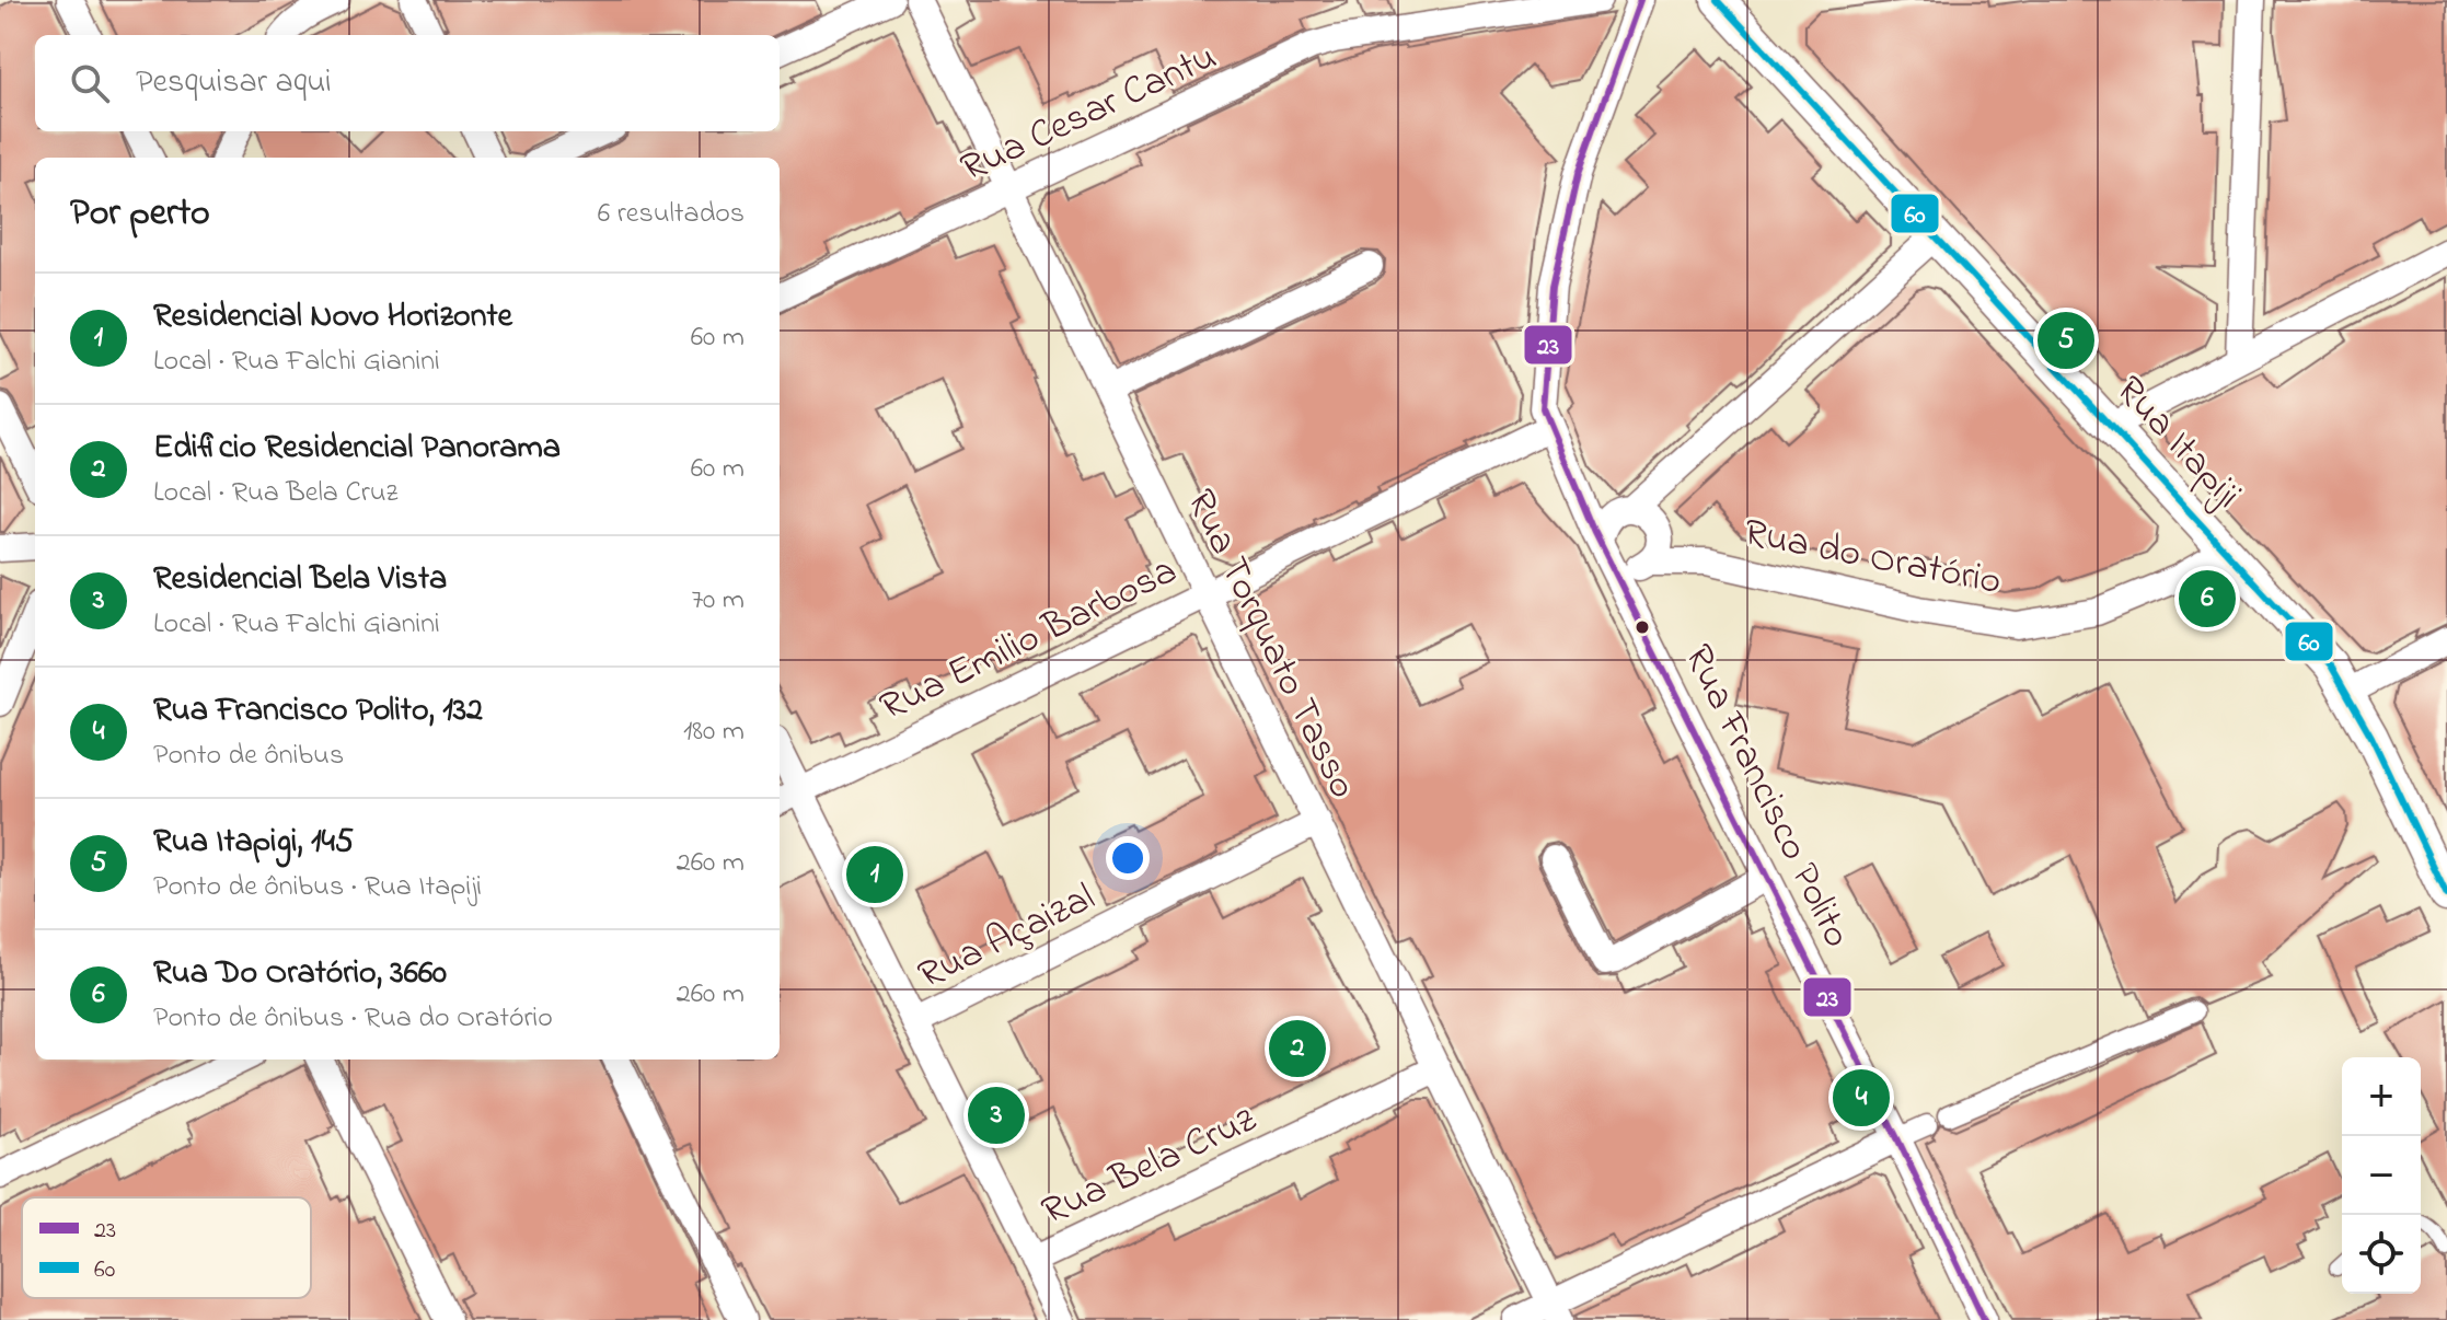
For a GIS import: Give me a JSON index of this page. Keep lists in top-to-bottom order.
{
  "streets": {
    "street": [
      "Rua Cesar Cantu",
      "Rua Itapiji",
      "Rua do Oratório",
      "Rua Emilio Barbosa",
      "Rua Torquato Tasso",
      "Rua Francisco Polito",
      "Rua Açaizal",
      "Rua Bela Cruz"
    ]
  },
  "crossings": [
    ["Rua Cesar Cantu", "Rua Torquato Tasso"],
    ["Rua Itapiji", "Rua do Oratório"],
    ["Rua do Oratório", "Rua Francisco Polito"],
    ["Rua Emilio Barbosa", "Rua Torquato Tasso"],
    ["Rua Torquato Tasso", "Rua Açaizal"],
    ["Rua Torquato Tasso", "Rua Bela Cruz"]
  ],
  "lines": ["transit line 23", "transit line 60"],
  "legend": ["23", "60"],
  "page": {
    "search": "Pesquisar aqui",
    "heading": ["Por perto", "6 resultados"],
    "list": [
      {
        "mark": "1",
        "name": "Residencial Novo Horizonte",
        "note": "Local · Rua Falchi Gianini",
        "value": "60 m"
      },
      {
        "mark": "2",
        "name": "Edificio Residencial Panorama",
        "note": "Local · Rua Bela Cruz",
        "value": "60 m"
      },
      {
        "mark": "3",
        "name": "Residencial Bela Vista",
        "note": "Local · Rua Falchi Gianini",
        "value": "70 m"
      },
      {
        "mark": "4",
        "name": "Rua Francisco Polito, 132",
        "note": "Ponto de ônibus",
        "value": "180 m"
      },
      {
        "mark": "5",
        "name": "Rua Itapigi, 145",
        "note": "Ponto de ônibus · Rua Itapiji",
        "value": "260 m"
      },
      {
        "mark": "6",
        "name": "Rua Do Oratório, 3660",
        "note": "Ponto de ônibus · Rua do Oratório",
        "value": "260 m"
      }
    ],
    "pins": [
      "5",
      "6",
      "1",
      "2",
      "4",
      "3"
    ],
    "map_buttons": ["+", "−"]
  }
}
